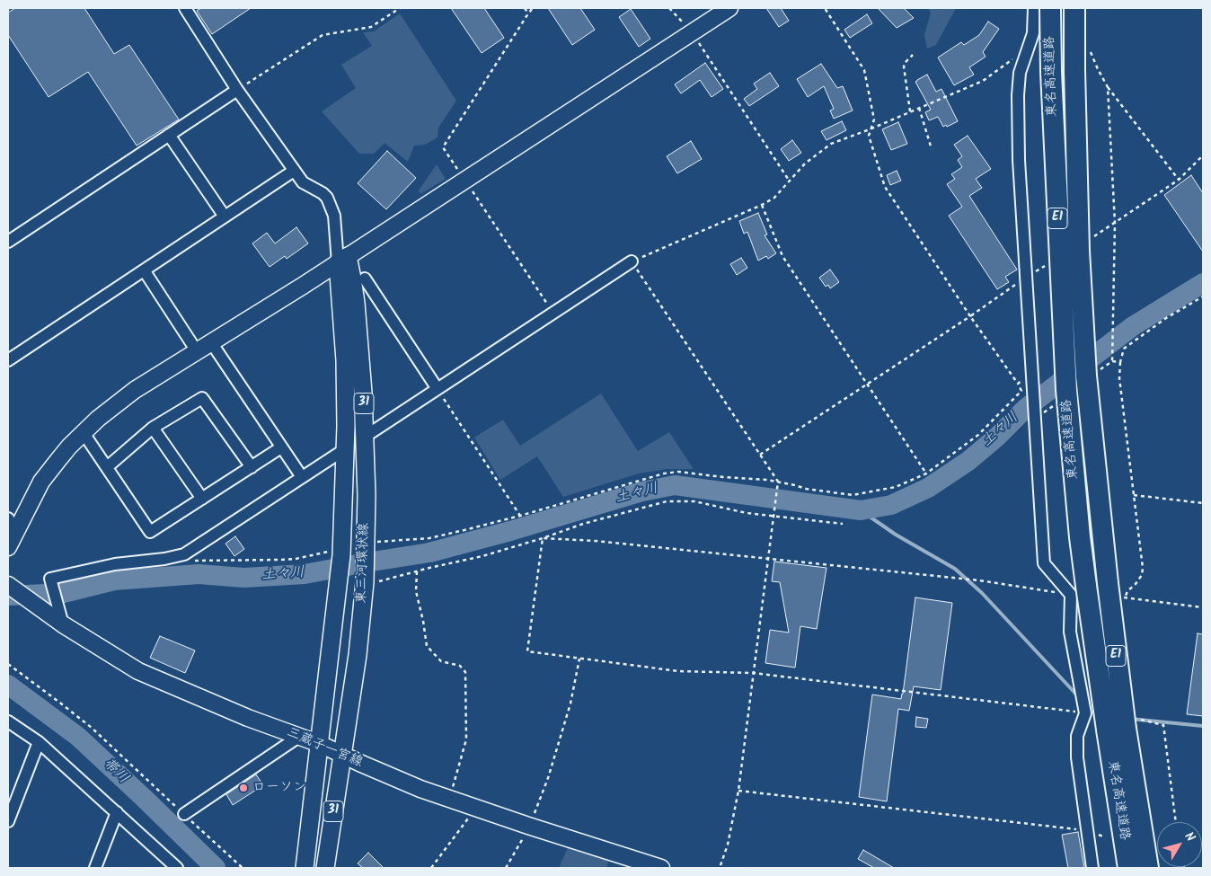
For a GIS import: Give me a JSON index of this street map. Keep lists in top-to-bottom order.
{
  "streets": {
    "highway": ["東名高速道路", "E1"],
    "main road": ["31", "東三河環状線"],
    "street": ["三蔵子一宮線"]
  },
  "crossings": [
    ["東三河環状線", "三蔵子一宮線"]
  ],
  "water": ["土々川", "帯川"],
  "places": ["ローソン"],
  "north": "top right"
}
